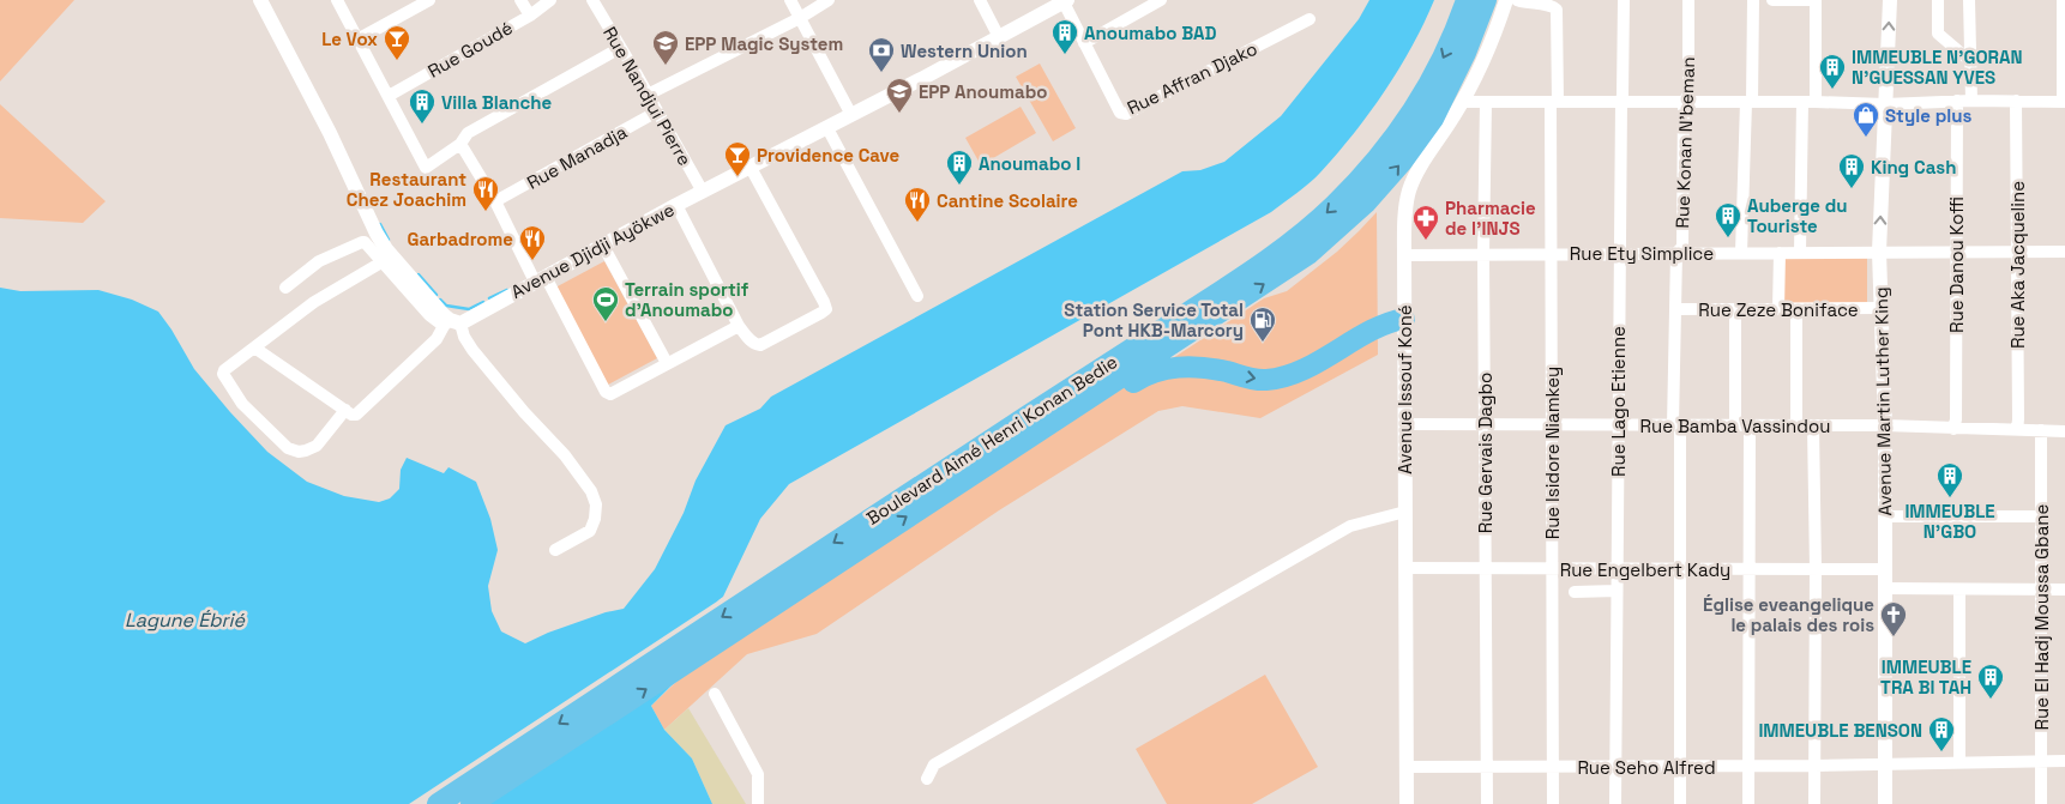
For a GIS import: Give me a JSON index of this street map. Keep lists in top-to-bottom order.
{
  "streets": {
    "highway": ["Boulevard Aimé Henri Konan Bedie"],
    "street": [
      "Rue Goudé",
      "Rue Affran Djako",
      "Rue Nandjui Pierre",
      "Rue Konan N'beman",
      "Rue Manadja",
      "Avenue Djidji Ayökwe",
      "Rue Ety Simplice",
      "Rue Danou Koffi",
      "Rue Aka Jacqueline",
      "Rue Zeze Boniface",
      "Avenue Issouf Koné",
      "Rue Lago Etienne",
      "Avenue Martin Luther King",
      "Rue Bamba Vassindou",
      "Rue Gervais Dagbo",
      "Rue Isidore Niamkey",
      "Rue Engelbert Kady",
      "Rue El Hadj Moussa Gbane",
      "Rue Seho Alfred"
    ]
  },
  "crossings": [
    ["Rue Affran Djako", "Avenue Djidji Ayökwe"],
    ["Rue Nandjui Pierre", "Rue Manadja"],
    ["Rue Nandjui Pierre", "Avenue Djidji Ayökwe"],
    ["Rue Konan N'beman", "Rue Ety Simplice"],
    ["Rue Konan N'beman", "Rue Zeze Boniface"],
    ["Rue Konan N'beman", "Rue Bamba Vassindou"],
    ["Rue Konan N'beman", "Rue Engelbert Kady"],
    ["Rue Konan N'beman", "Rue Seho Alfred"],
    ["Rue Ety Simplice", "Rue Danou Koffi"],
    ["Rue Ety Simplice", "Rue Aka Jacqueline"],
    ["Rue Ety Simplice", "Avenue Issouf Koné"],
    ["Rue Ety Simplice", "Rue Lago Etienne"],
    ["Rue Ety Simplice", "Avenue Martin Luther King"],
    ["Rue Ety Simplice", "Rue Gervais Dagbo"],
    ["Rue Ety Simplice", "Rue Isidore Niamkey"],
    ["Rue Danou Koffi", "Rue Bamba Vassindou"],
    ["Rue Aka Jacqueline", "Rue Bamba Vassindou"],
    ["Rue Zeze Boniface", "Avenue Martin Luther King"],
    ["Avenue Issouf Koné", "Rue Bamba Vassindou"],
    ["Avenue Issouf Koné", "Rue Engelbert Kady"],
    ["Avenue Issouf Koné", "Rue Seho Alfred"],
    ["Rue Lago Etienne", "Rue Bamba Vassindou"],
    ["Rue Lago Etienne", "Rue Engelbert Kady"],
    ["Rue Lago Etienne", "Rue Seho Alfred"],
    ["Avenue Martin Luther King", "Rue Bamba Vassindou"],
    ["Avenue Martin Luther King", "Rue Engelbert Kady"],
    ["Avenue Martin Luther King", "Rue Seho Alfred"],
    ["Rue Bamba Vassindou", "Rue Gervais Dagbo"],
    ["Rue Bamba Vassindou", "Rue Isidore Niamkey"],
    ["Rue Bamba Vassindou", "Rue El Hadj Moussa Gbane"],
    ["Rue Gervais Dagbo", "Rue Engelbert Kady"],
    ["Rue Gervais Dagbo", "Rue Seho Alfred"],
    ["Rue Isidore Niamkey", "Rue Engelbert Kady"],
    ["Rue Isidore Niamkey", "Rue Seho Alfred"],
    ["Rue El Hadj Moussa Gbane", "Rue Seho Alfred"]
  ],
  "water": ["Lagune Ébrié"],
  "places": {
    "building": [
      "Anoumabo BAD",
      "IMMEUBLE N'GORAN N'GUESSAN YVES",
      "Villa Blanche",
      "Anoumabo I",
      "King Cash",
      "Auberge du Touriste",
      "IMMEUBLE N'GBO",
      "IMMEUBLE TRA BI TAH",
      "IMMEUBLE BENSON"
    ],
    "bar": ["Le Vox", "Providence Cave"],
    "school or university": ["EPP Magic System", "EPP Anoumabo"],
    "bank": ["Western Union"],
    "shop": ["Style plus"],
    "restaurant": ["Restaurant Chez Joachim", "Cantine Scolaire", "Garbadrome"],
    "pharmacy": ["Pharmacie de l'INJS"],
    "sports": ["Terrain sportif d'Anoumabo"],
    "fuel station": ["Station Service Total Pont HKB-Marcory"],
    "church": ["Église eveangelique le palais des rois"]
  }
}
